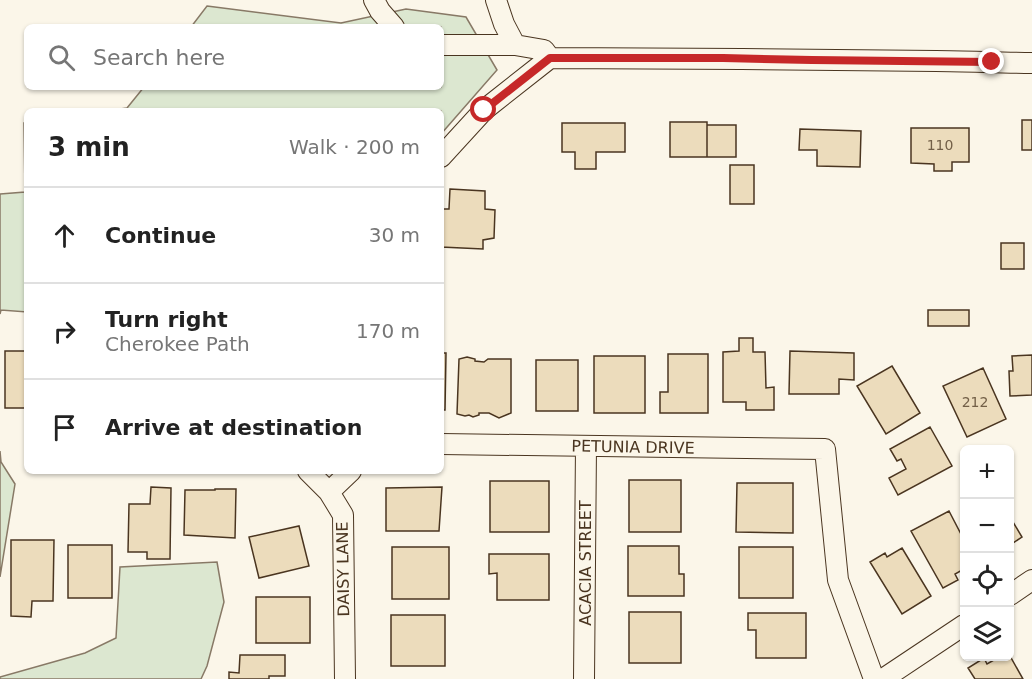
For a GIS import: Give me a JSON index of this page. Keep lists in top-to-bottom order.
{
  "streets": {
    "street": ["PETUNIA DRIVE", "ACACIA STREET", "DAISY LANE"]
  },
  "crossings": [
    ["PETUNIA DRIVE", "ACACIA STREET"]
  ],
  "house_numbers": ["110", "212"],
  "page": {
    "search": "Search here",
    "heading": ["3 min", "Walk · 200 m"],
    "list": [
      ["Continue", "30 m"],
      ["Turn right", "Cherokee Path", "170 m"],
      "Arrive at destination"
    ],
    "map_buttons": ["+", "−"]
  }
}
